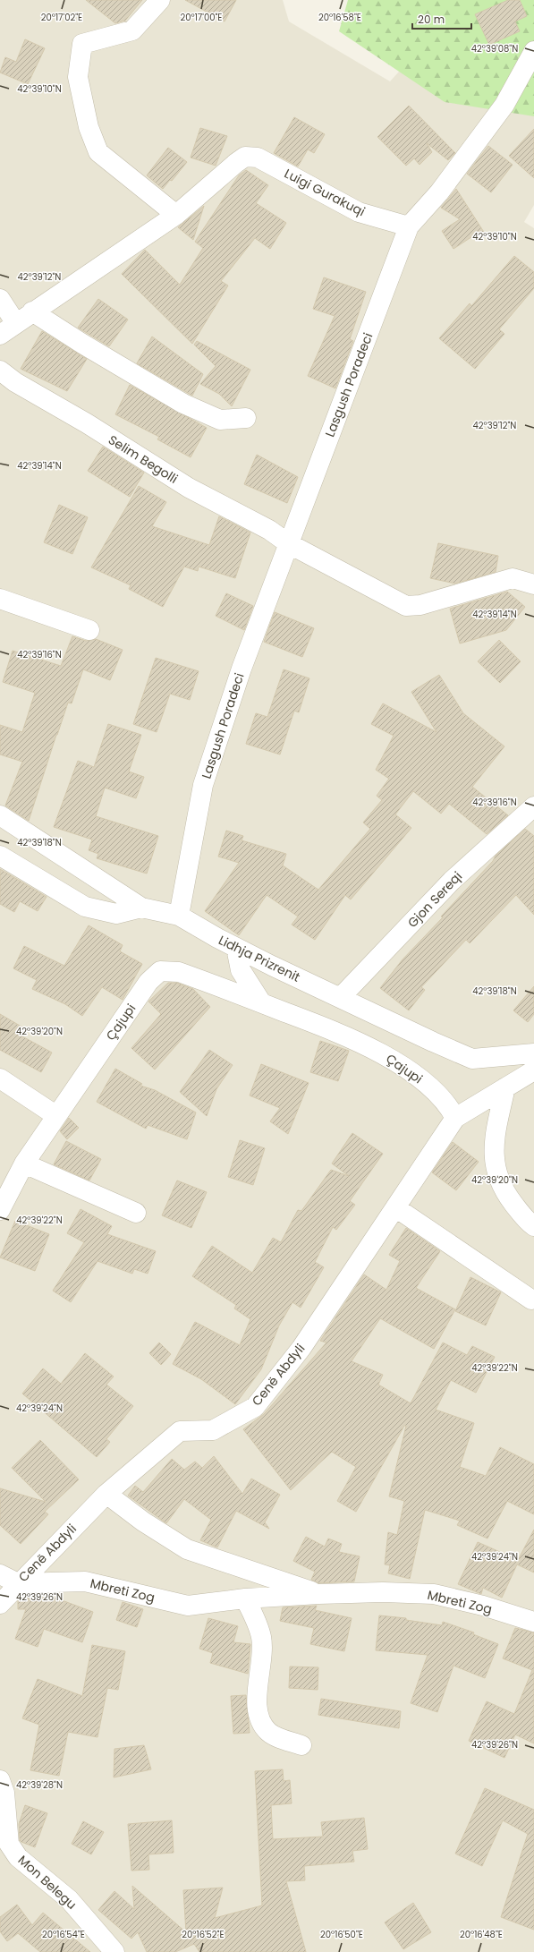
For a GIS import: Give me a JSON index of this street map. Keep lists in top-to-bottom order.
{
  "streets": {
    "street": [
      "Luigi Gurakuqi",
      "Lasgush Poradeci",
      "Selim Begolli",
      "Gjon Sereqi",
      "Lidhja Prizrenit",
      "Çajupi",
      "Cenë Abdyli",
      "Mbreti Zog",
      "Mon Belegu"
    ]
  },
  "crossings": [
    ["Luigi Gurakuqi", "Lasgush Poradeci"],
    ["Lasgush Poradeci", "Selim Begolli"],
    ["Lasgush Poradeci", "Lidhja Prizrenit"],
    ["Gjon Sereqi", "Lidhja Prizrenit"],
    ["Çajupi", "Cenë Abdyli"],
    ["Cenë Abdyli", "Mbreti Zog"]
  ],
  "scale_bar": "20 m",
  "coordinates": [
    "20°17'02\"E",
    "20°17'00\"E",
    "20°16'58\"E",
    "42°39'08\"N",
    "42°39'10\"N",
    "42°39'12\"N",
    "42°39'14\"N",
    "42°39'16\"N",
    "42°39'18\"N",
    "42°39'20\"N",
    "42°39'22\"N",
    "42°39'24\"N",
    "42°39'26\"N",
    "42°39'28\"N",
    "20°16'54\"E",
    "20°16'52\"E",
    "20°16'50\"E",
    "20°16'48\"E"
  ]
}
